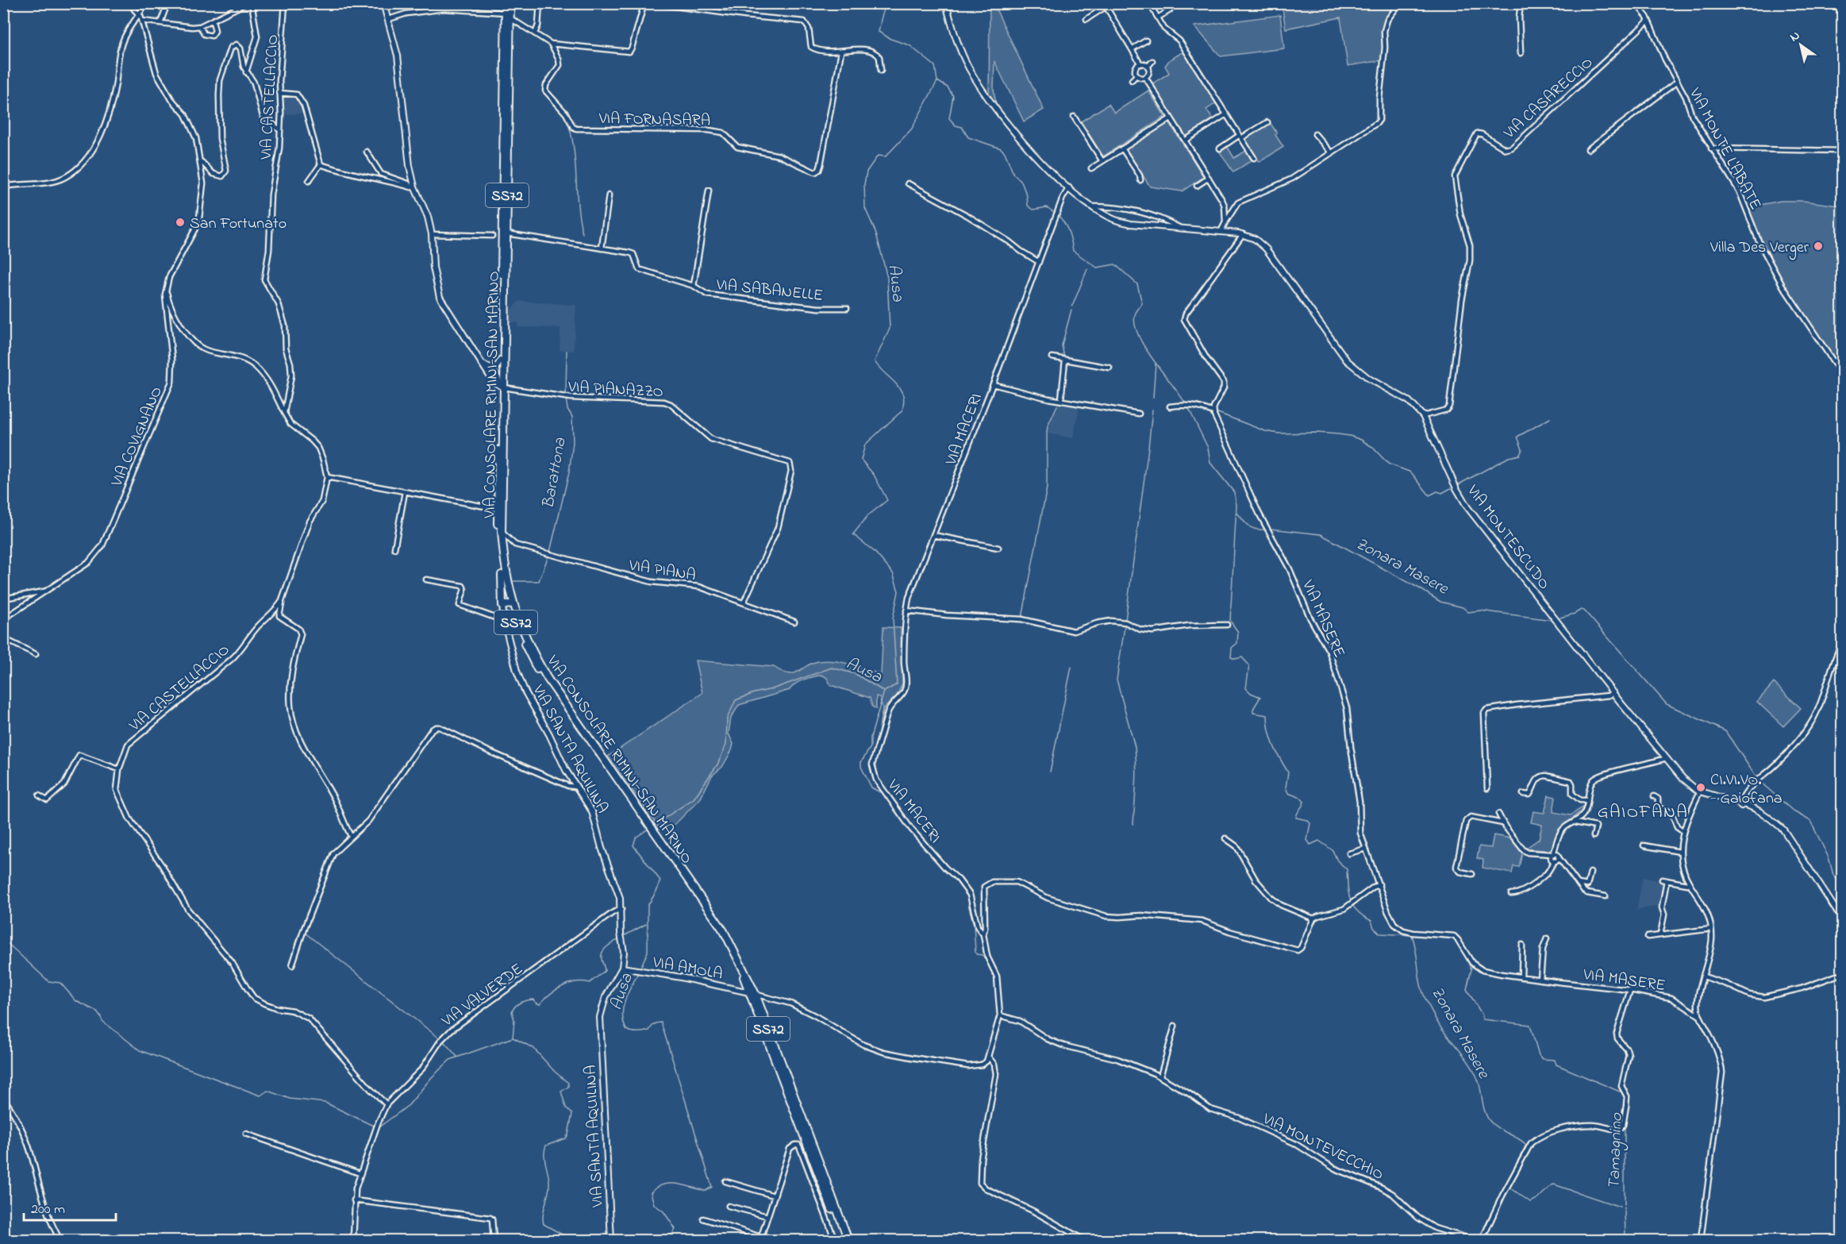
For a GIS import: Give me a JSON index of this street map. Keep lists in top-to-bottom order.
{
  "streets": {
    "main road": ["SS72", "VIA CONSOLARE RIMINI-SAN MARINO"],
    "street": [
      "VIA CASTELLACCIO",
      "VIA CASARECCIO",
      "VIA FORNASARA",
      "VIA MONTE L'ABATE",
      "VIA SABANELLE",
      "VIA PIANAZZO",
      "VIA MACERI",
      "VIA COVIGNANO",
      "VIA MONTESCUDO",
      "VIA PIANA",
      "VIA MASERE",
      "VIA SANTA AQUILINA",
      "VIA AMOLA",
      "VIA VALVERDE",
      "VIA MONTEVECCHIO"
    ]
  },
  "crossings": [
    ["VIA CASTELLACCIO", "VIA CONSOLARE RIMINI-SAN MARINO"],
    ["VIA CASTELLACCIO", "VIA COVIGNANO"],
    ["VIA CASTELLACCIO", "VIA VALVERDE"],
    ["VIA CASARECCIO", "VIA MONTE L'ABATE"],
    ["VIA CASARECCIO", "VIA MONTESCUDO"],
    ["VIA SABANELLE", "VIA CONSOLARE RIMINI-SAN MARINO"],
    ["VIA PIANAZZO", "VIA CONSOLARE RIMINI-SAN MARINO"],
    ["VIA PIANAZZO", "VIA PIANA"],
    ["VIA CONSOLARE RIMINI-SAN MARINO", "VIA PIANA"],
    ["VIA CONSOLARE RIMINI-SAN MARINO", "VIA SANTA AQUILINA"],
    ["VIA CONSOLARE RIMINI-SAN MARINO", "VIA AMOLA"],
    ["VIA MACERI", "VIA MONTESCUDO"],
    ["VIA MACERI", "VIA MONTEVECCHIO"],
    ["VIA SANTA AQUILINA", "VIA AMOLA"],
    ["VIA SANTA AQUILINA", "VIA VALVERDE"]
  ],
  "districts": ["GAIOFANA"],
  "water": [
    "Ausa",
    "Barattona",
    "Zonara Masere",
    "Tamagnino"
  ],
  "places": ["San Fortunato", "Villa Des Verger", "CI.VI.VO. - Gaiofana"],
  "scale_bar": "200 m",
  "north": "top left"
}
